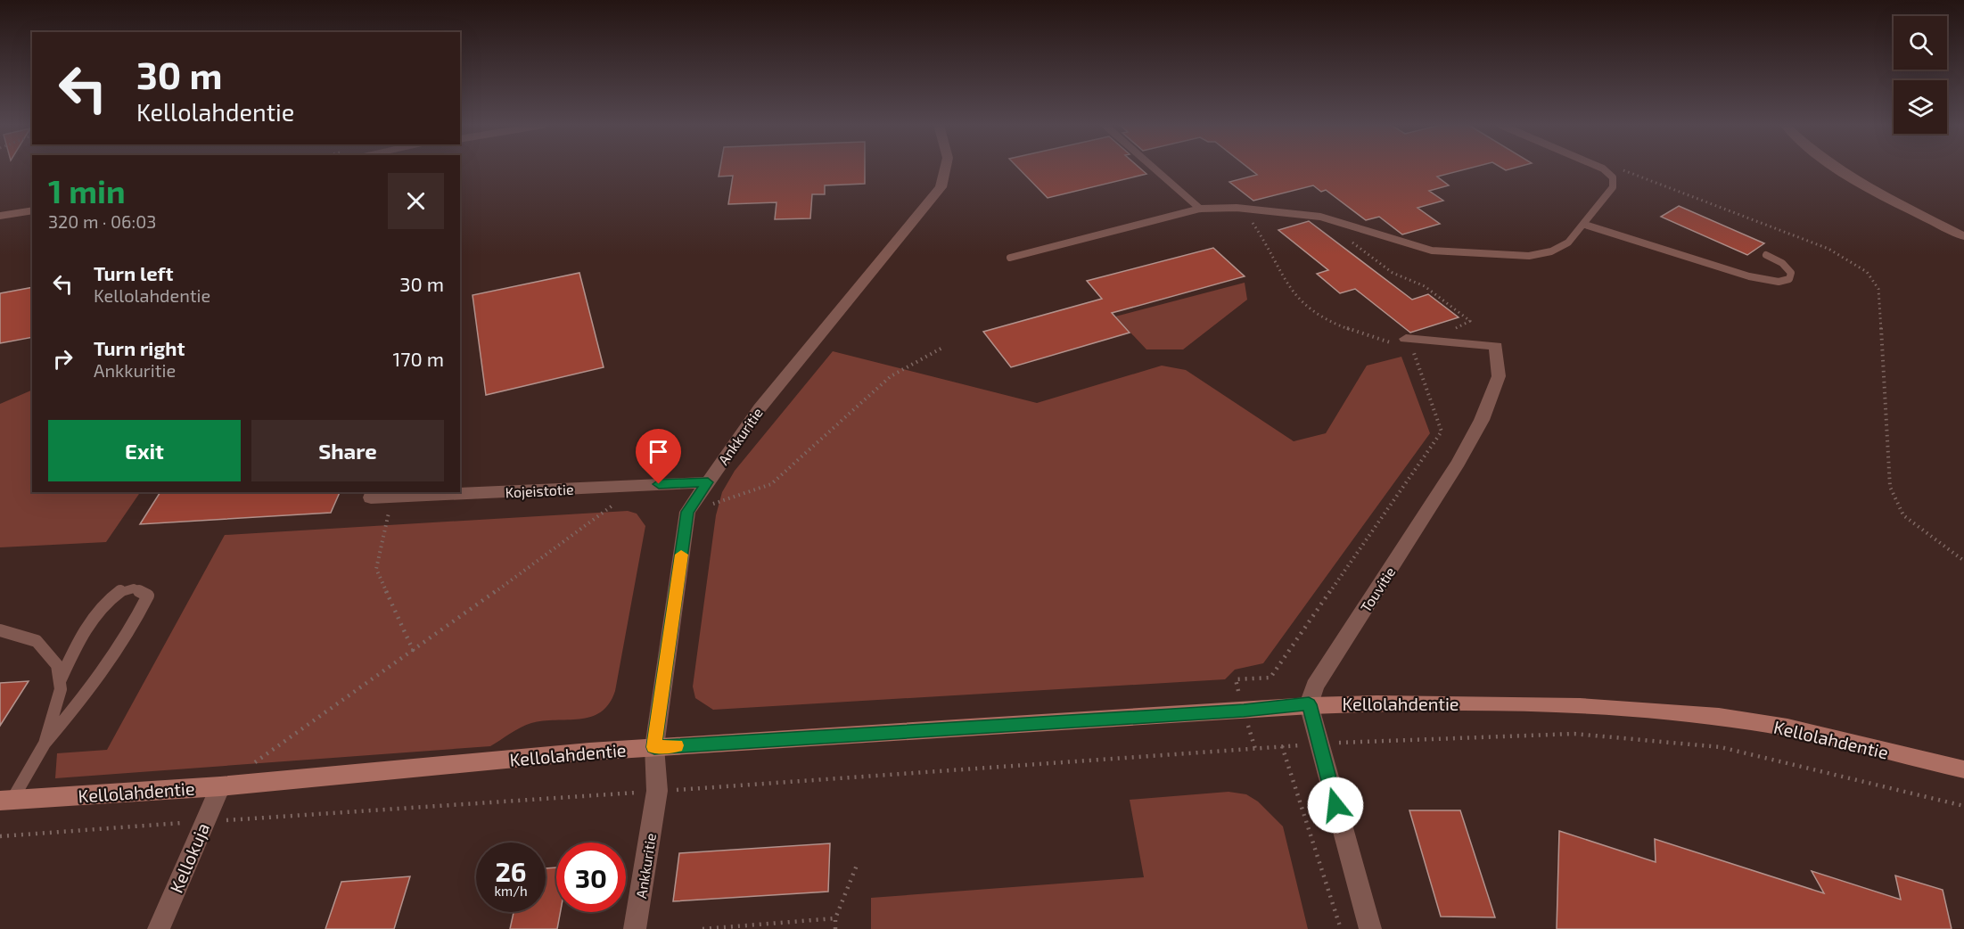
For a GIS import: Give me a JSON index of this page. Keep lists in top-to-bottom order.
{
  "streets": {
    "street": [
      "Ankkuritie",
      "Kojeistotie",
      "Touvitie",
      "Kellolahdentie",
      "Kellokuja"
    ]
  },
  "crossings": [
    ["Ankkuritie", "Kojeistotie"],
    ["Ankkuritie", "Kellolahdentie"],
    ["Touvitie", "Kellolahdentie"],
    ["Kellolahdentie", "Kellokuja"]
  ],
  "page": {
    "turn": ["30 m", "Kellolahdentie"],
    "heading": ["1 min", "320 m · 06:03"],
    "list": [
      {
        "name": "Turn left",
        "note": "Kellolahdentie",
        "value": "30 m"
      },
      {
        "name": "Turn right",
        "note": "Ankkuritie",
        "value": "170 m"
      }
    ],
    "buttons": ["Exit", "Share"],
    "speed": "26 km/h",
    "limit": "30"
  }
}
